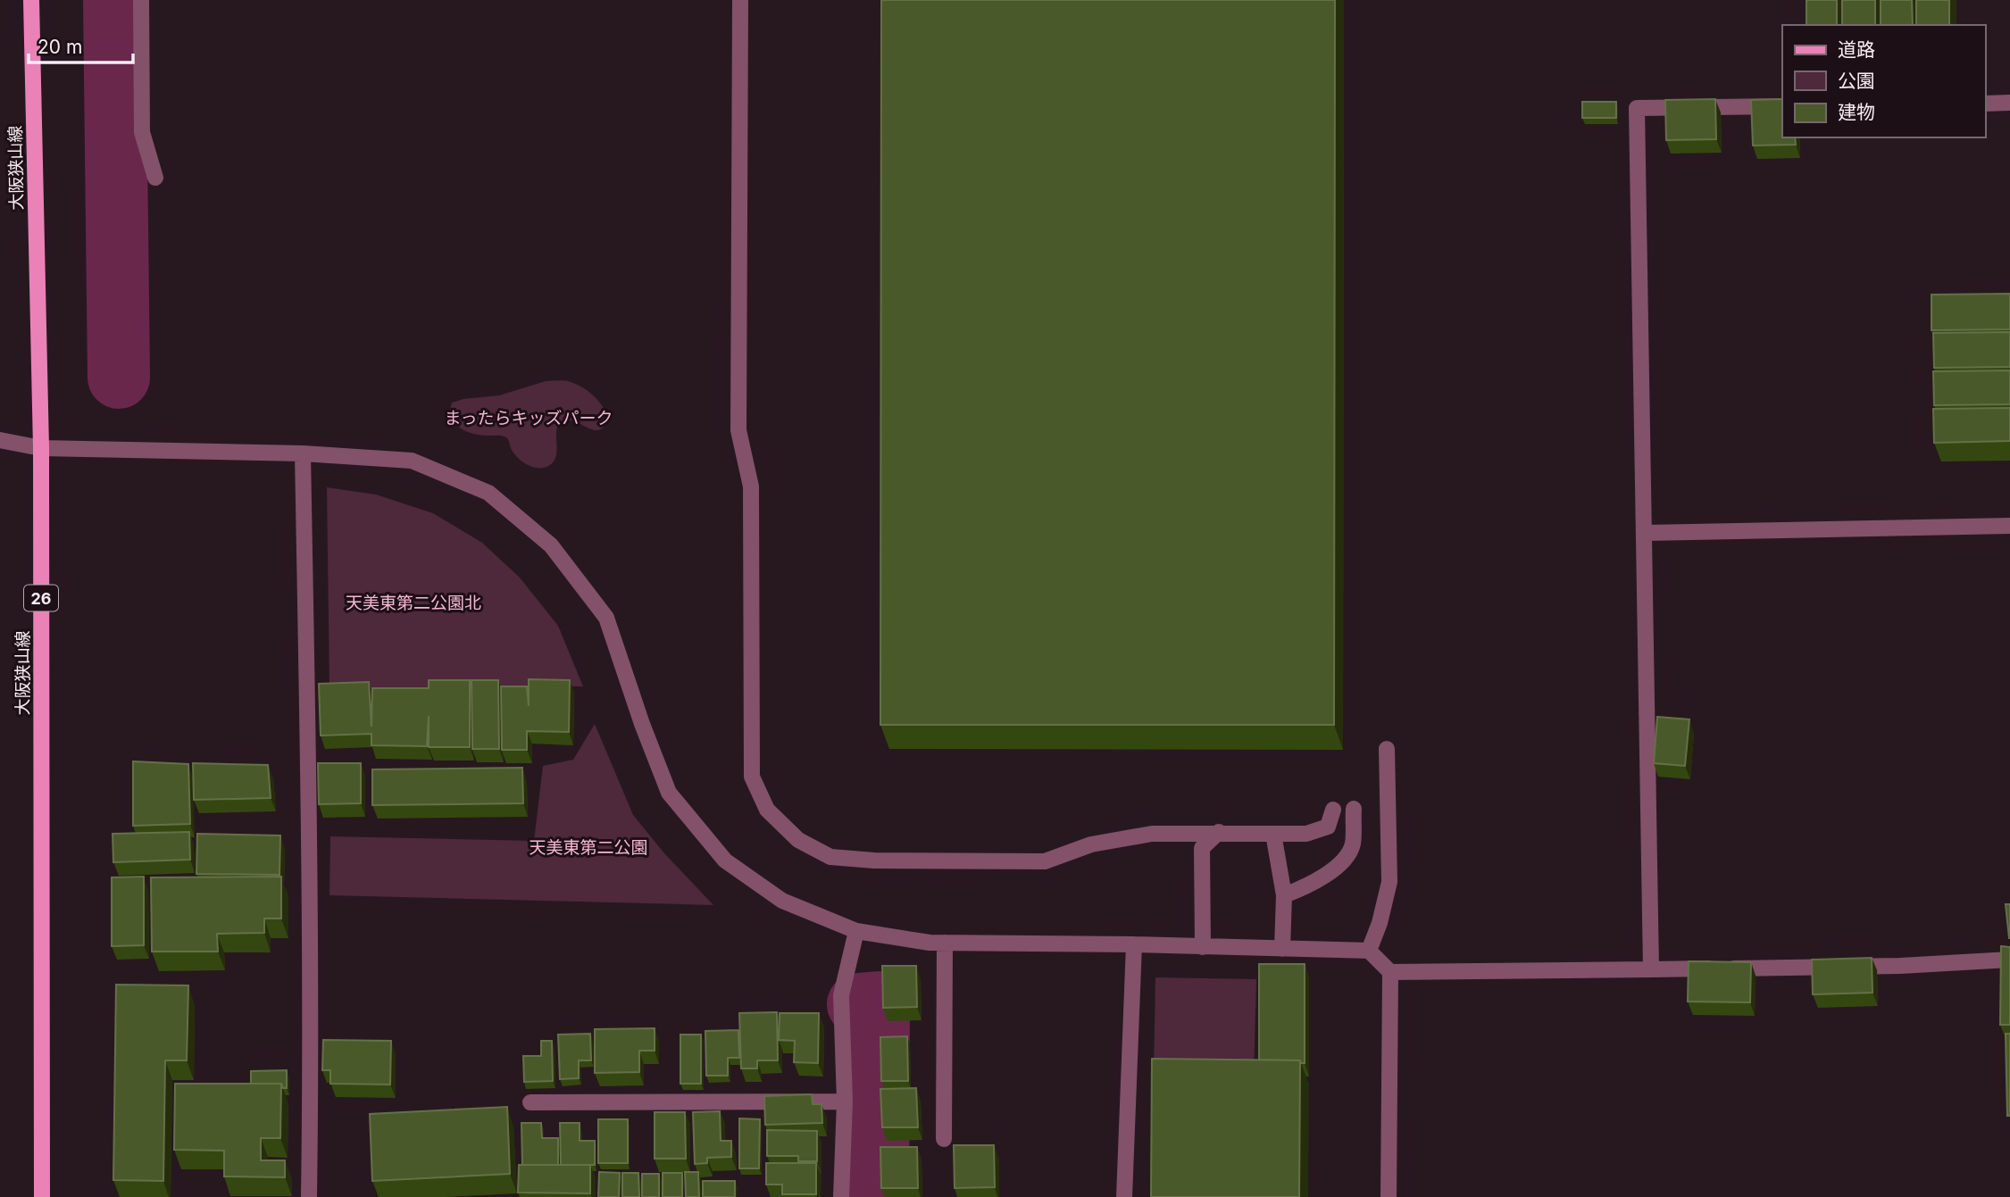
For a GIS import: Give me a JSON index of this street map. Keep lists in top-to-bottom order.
{
  "streets": {
    "main road": ["大阪狭山線", "26"]
  },
  "parks": ["まったらキッズパーク", "天美東第二公園北", "天美東第二公園"],
  "legend": ["道路", "公園", "建物"],
  "scale_bar": "20 m"
}
